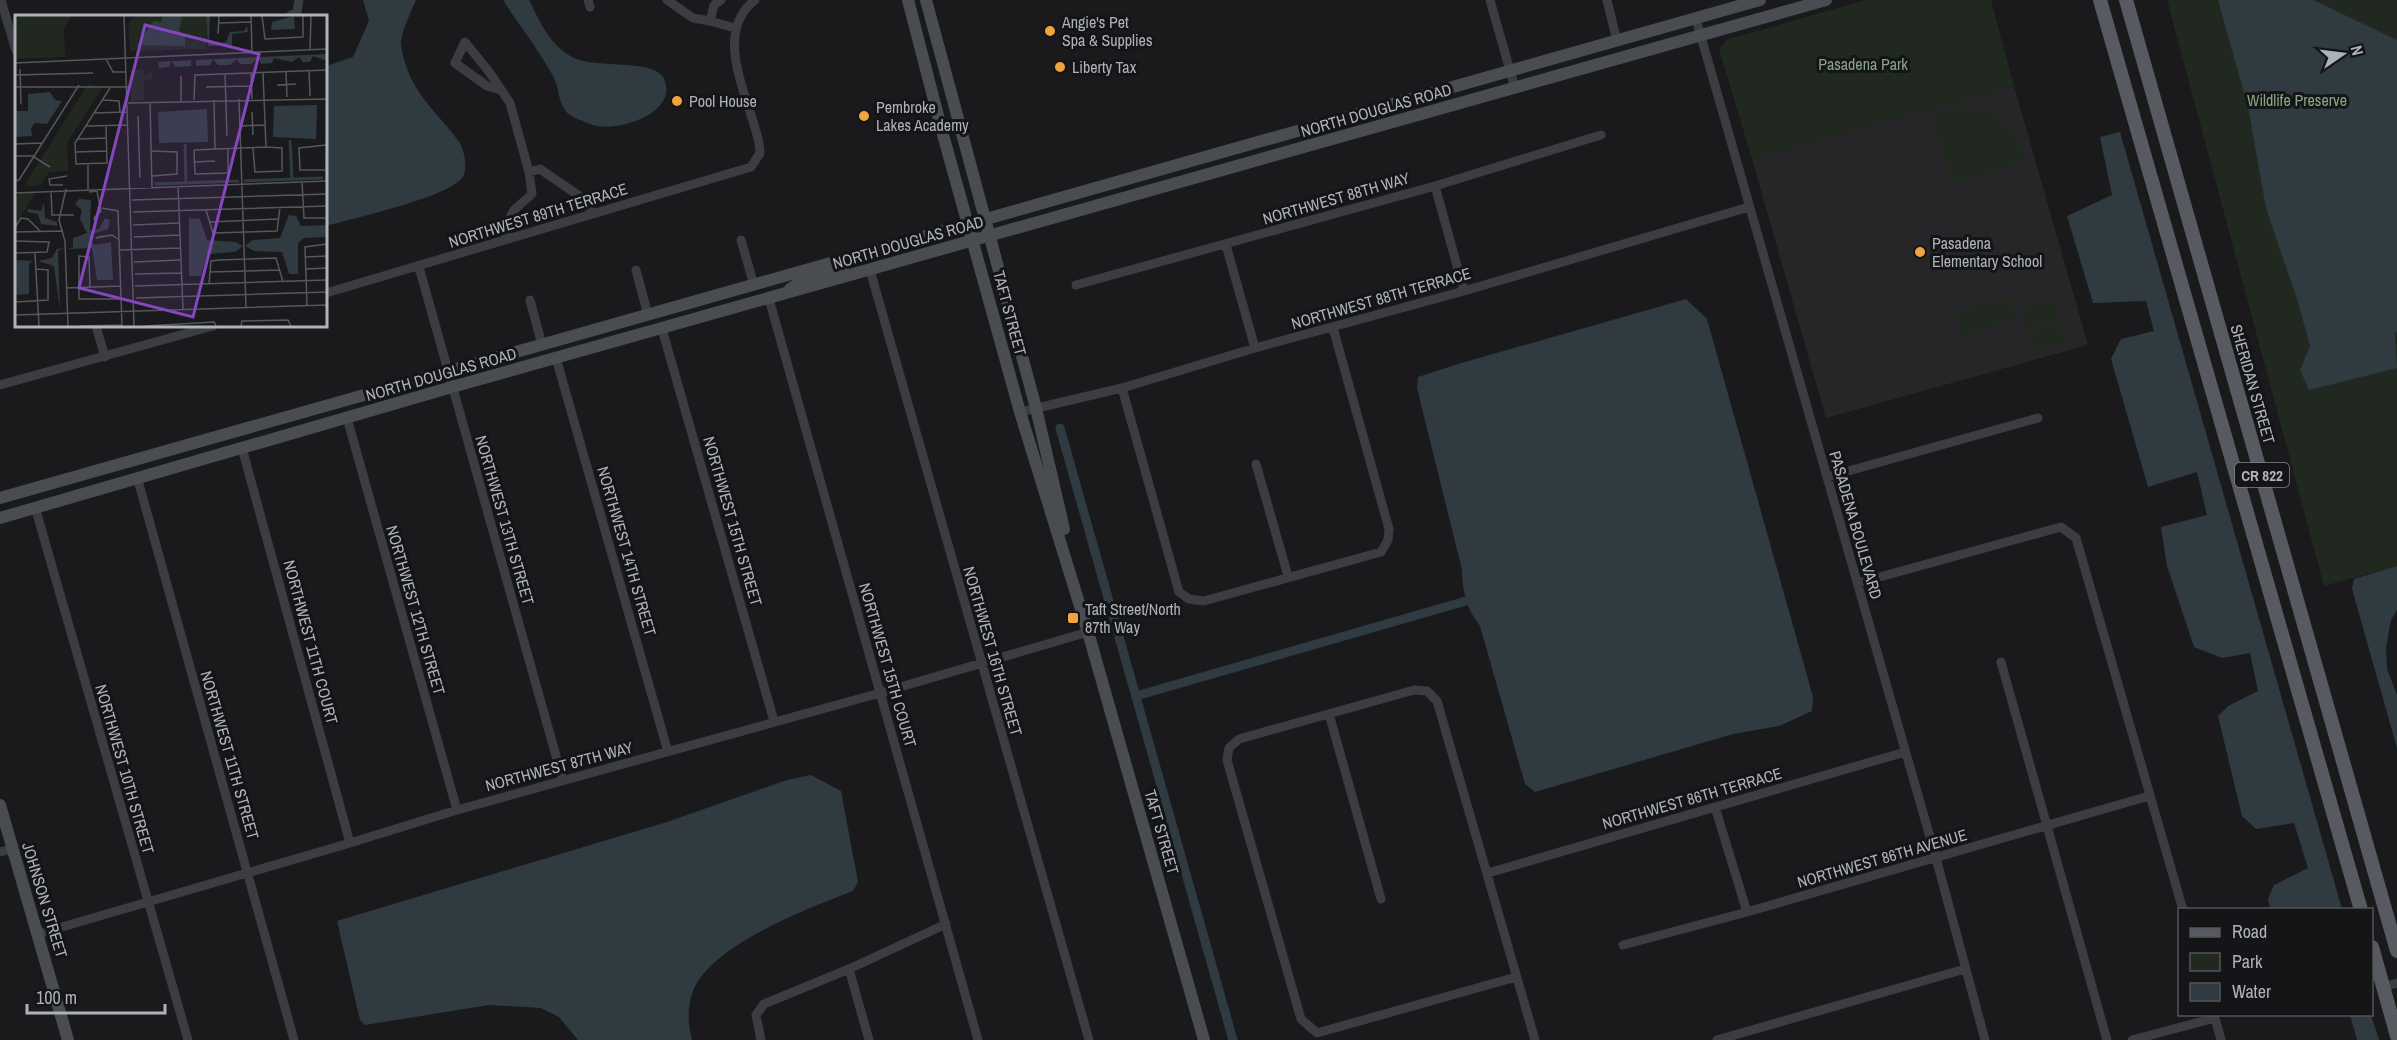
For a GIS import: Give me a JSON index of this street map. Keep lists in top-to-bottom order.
{
  "streets": {
    "main road": [
      "NORTH DOUGLAS ROAD",
      "TAFT STREET",
      "SHERIDAN STREET",
      "CR 822",
      "JOHNSON STREET"
    ],
    "street": [
      "NORTHWEST 88TH WAY",
      "NORTHWEST 89TH TERRACE",
      "NORTHWEST 88TH TERRACE",
      "NORTHWEST 13TH STREET",
      "NORTHWEST 15TH STREET",
      "PASADENA BOULEVARD",
      "NORTHWEST 14TH STREET",
      "NORTHWEST 12TH STREET",
      "NORTHWEST 11TH COURT",
      "NORTHWEST 16TH STREET",
      "NORTHWEST 15TH COURT",
      "NORTHWEST 11TH STREET",
      "NORTHWEST 87TH WAY",
      "NORTHWEST 10TH STREET",
      "NORTHWEST 86TH TERRACE",
      "NORTHWEST 86TH AVENUE"
    ]
  },
  "crossings": [
    ["NORTH DOUGLAS ROAD", "TAFT STREET"],
    ["NORTH DOUGLAS ROAD", "NORTHWEST 13TH STREET"],
    ["NORTH DOUGLAS ROAD", "NORTHWEST 15TH STREET"],
    ["NORTH DOUGLAS ROAD", "PASADENA BOULEVARD"],
    ["NORTH DOUGLAS ROAD", "NORTHWEST 14TH STREET"],
    ["NORTH DOUGLAS ROAD", "NORTHWEST 12TH STREET"],
    ["NORTH DOUGLAS ROAD", "NORTHWEST 11TH COURT"],
    ["NORTH DOUGLAS ROAD", "NORTHWEST 16TH STREET"],
    ["NORTH DOUGLAS ROAD", "NORTHWEST 15TH COURT"],
    ["NORTH DOUGLAS ROAD", "NORTHWEST 11TH STREET"],
    ["NORTH DOUGLAS ROAD", "NORTHWEST 10TH STREET"],
    ["NORTHWEST 89TH TERRACE", "NORTHWEST 13TH STREET"],
    ["NORTHWEST 88TH TERRACE", "TAFT STREET"],
    ["NORTHWEST 88TH TERRACE", "PASADENA BOULEVARD"],
    ["TAFT STREET", "NORTHWEST 87TH WAY"],
    ["NORTHWEST 13TH STREET", "NORTHWEST 87TH WAY"],
    ["NORTHWEST 15TH STREET", "NORTHWEST 87TH WAY"],
    ["PASADENA BOULEVARD", "NORTHWEST 86TH TERRACE"],
    ["PASADENA BOULEVARD", "NORTHWEST 86TH AVENUE"],
    ["NORTHWEST 14TH STREET", "NORTHWEST 87TH WAY"],
    ["NORTHWEST 12TH STREET", "NORTHWEST 87TH WAY"],
    ["NORTHWEST 11TH COURT", "NORTHWEST 87TH WAY"],
    ["NORTHWEST 16TH STREET", "NORTHWEST 87TH WAY"],
    ["NORTHWEST 15TH COURT", "NORTHWEST 87TH WAY"],
    ["NORTHWEST 11TH STREET", "NORTHWEST 87TH WAY"],
    ["NORTHWEST 87TH WAY", "NORTHWEST 10TH STREET"],
    ["NORTHWEST 87TH WAY", "JOHNSON STREET"]
  ],
  "parks": ["Pasadena Park", "Wildlife Preserve"],
  "places": {
    "other": [
      "Angie's Pet Spa & Supplies",
      "Liberty Tax",
      "Pool House",
      "Pembroke Lakes Academy",
      "Pasadena Elementary School"
    ],
    "transit": ["Taft Street/North 87th Way"]
  },
  "legend": ["Road", "Park", "Water"],
  "scale_bar": "100 m",
  "north": "right"
}
